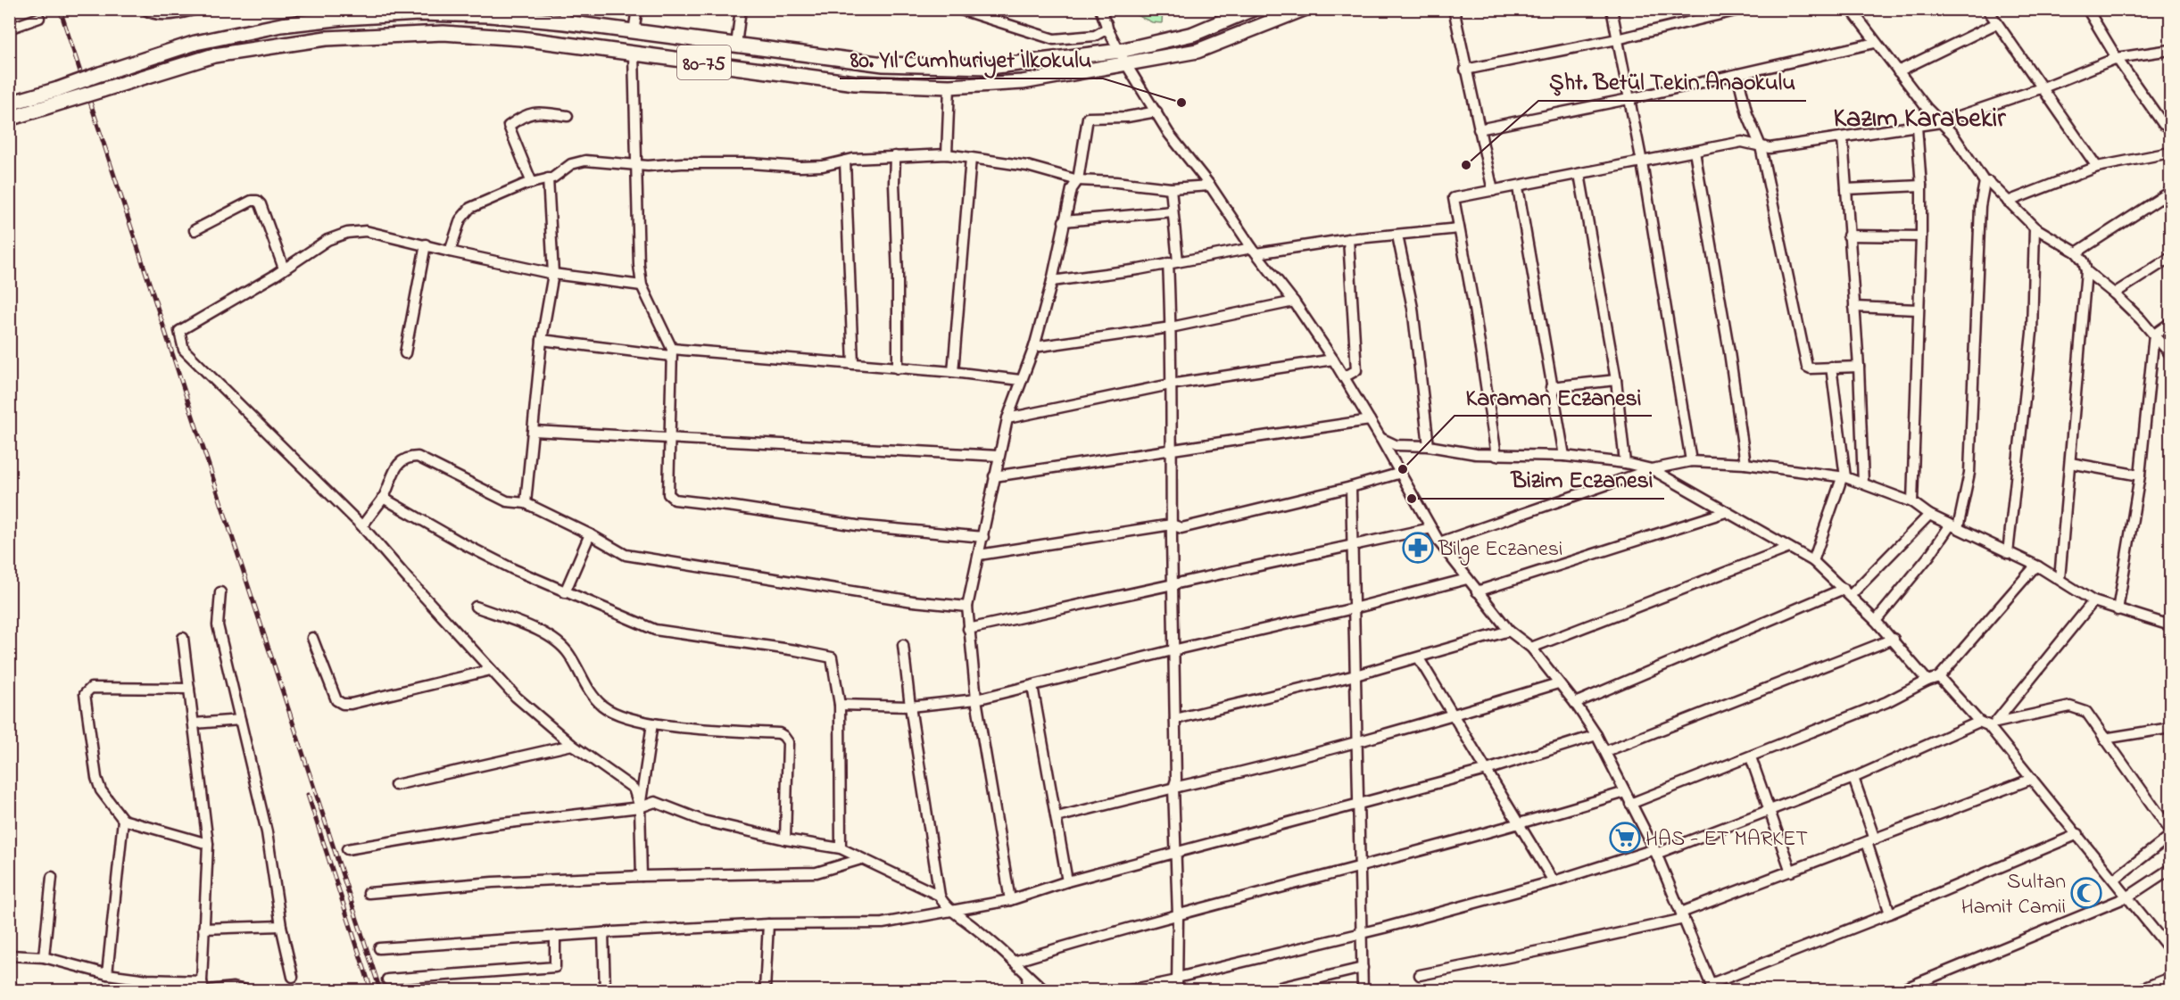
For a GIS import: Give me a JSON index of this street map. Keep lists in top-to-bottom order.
{
  "streets": {
    "highway": ["80-75"]
  },
  "districts": ["Kazım Karabekir"],
  "places": {
    "other": [
      "80. Yıl Cumhuriyet İlkokulu",
      "Şht. Betül Tekin Anaokulu",
      "Karaman Eczanesi",
      "Bizim Eczanesi"
    ],
    "pharmacy": ["Bilge Eczanesi"],
    "supermarket": ["HAS - ET MARKET"],
    "mosque": ["Sultan Hamit Camii"]
  }
}
